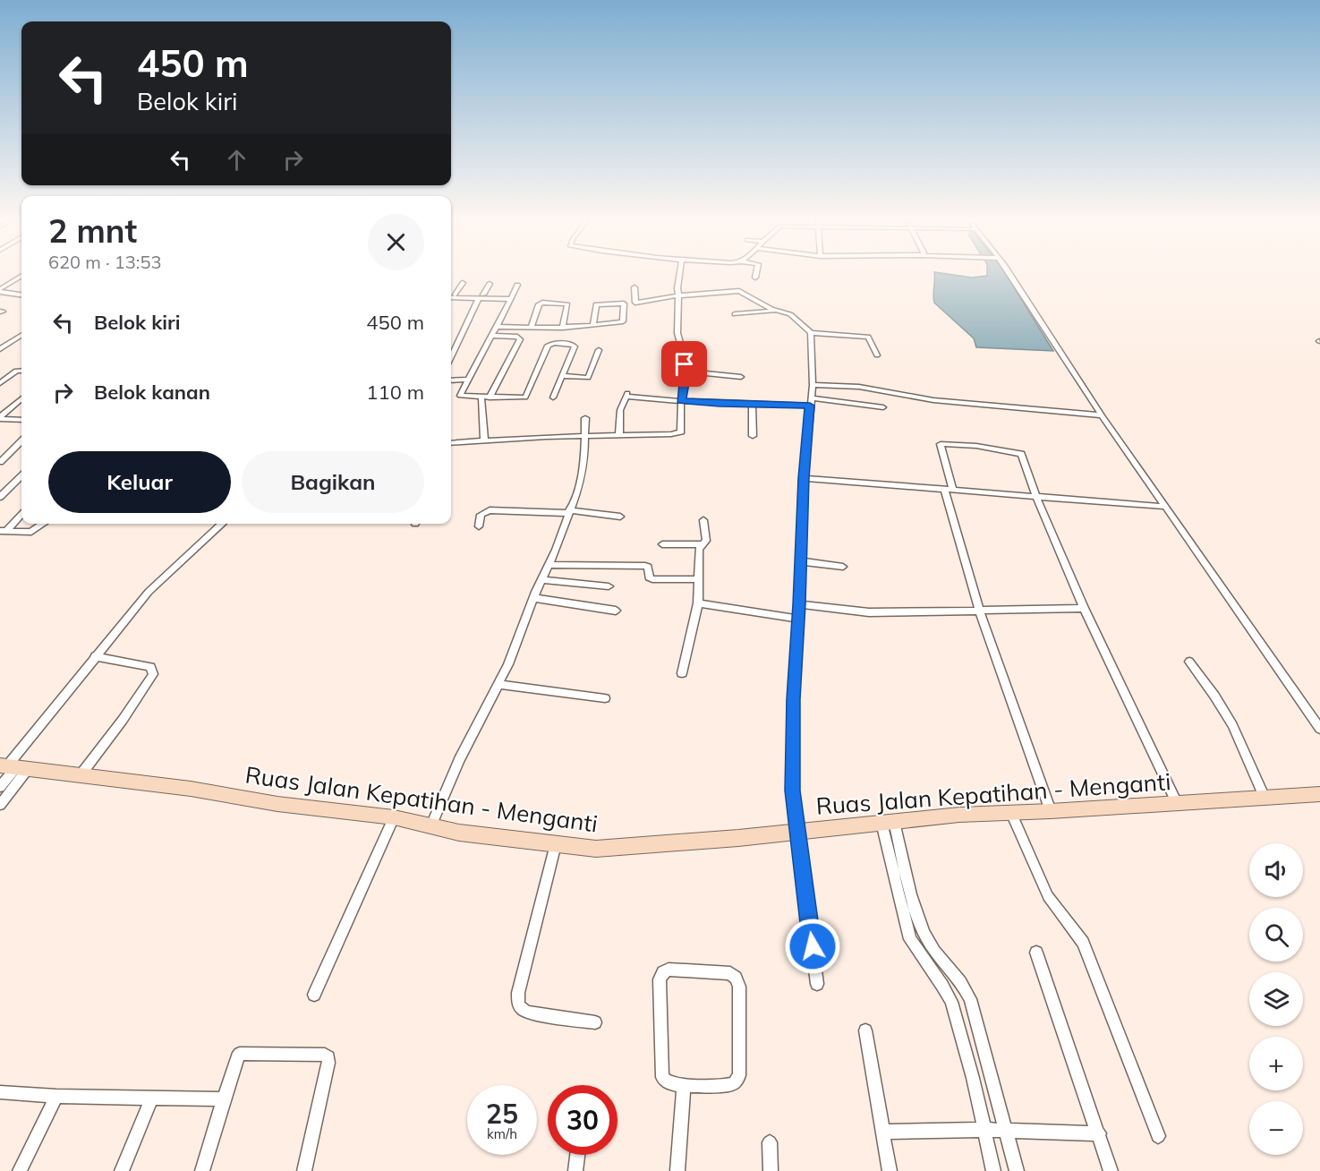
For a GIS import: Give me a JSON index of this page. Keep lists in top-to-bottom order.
{
  "streets": {
    "main road": ["Ruas Jalan Kepatihan - Menganti"]
  },
  "page": {
    "turn": ["450 m", "Belok kiri"],
    "heading": ["2 mnt", "620 m · 13:53"],
    "list": [
      {
        "name": "Belok kiri",
        "value": "450 m"
      },
      {
        "name": "Belok kanan",
        "value": "110 m"
      }
    ],
    "buttons": ["Keluar", "Bagikan"],
    "map_buttons": ["+", "−"],
    "speed": "25 km/h",
    "limit": "30"
  }
}
